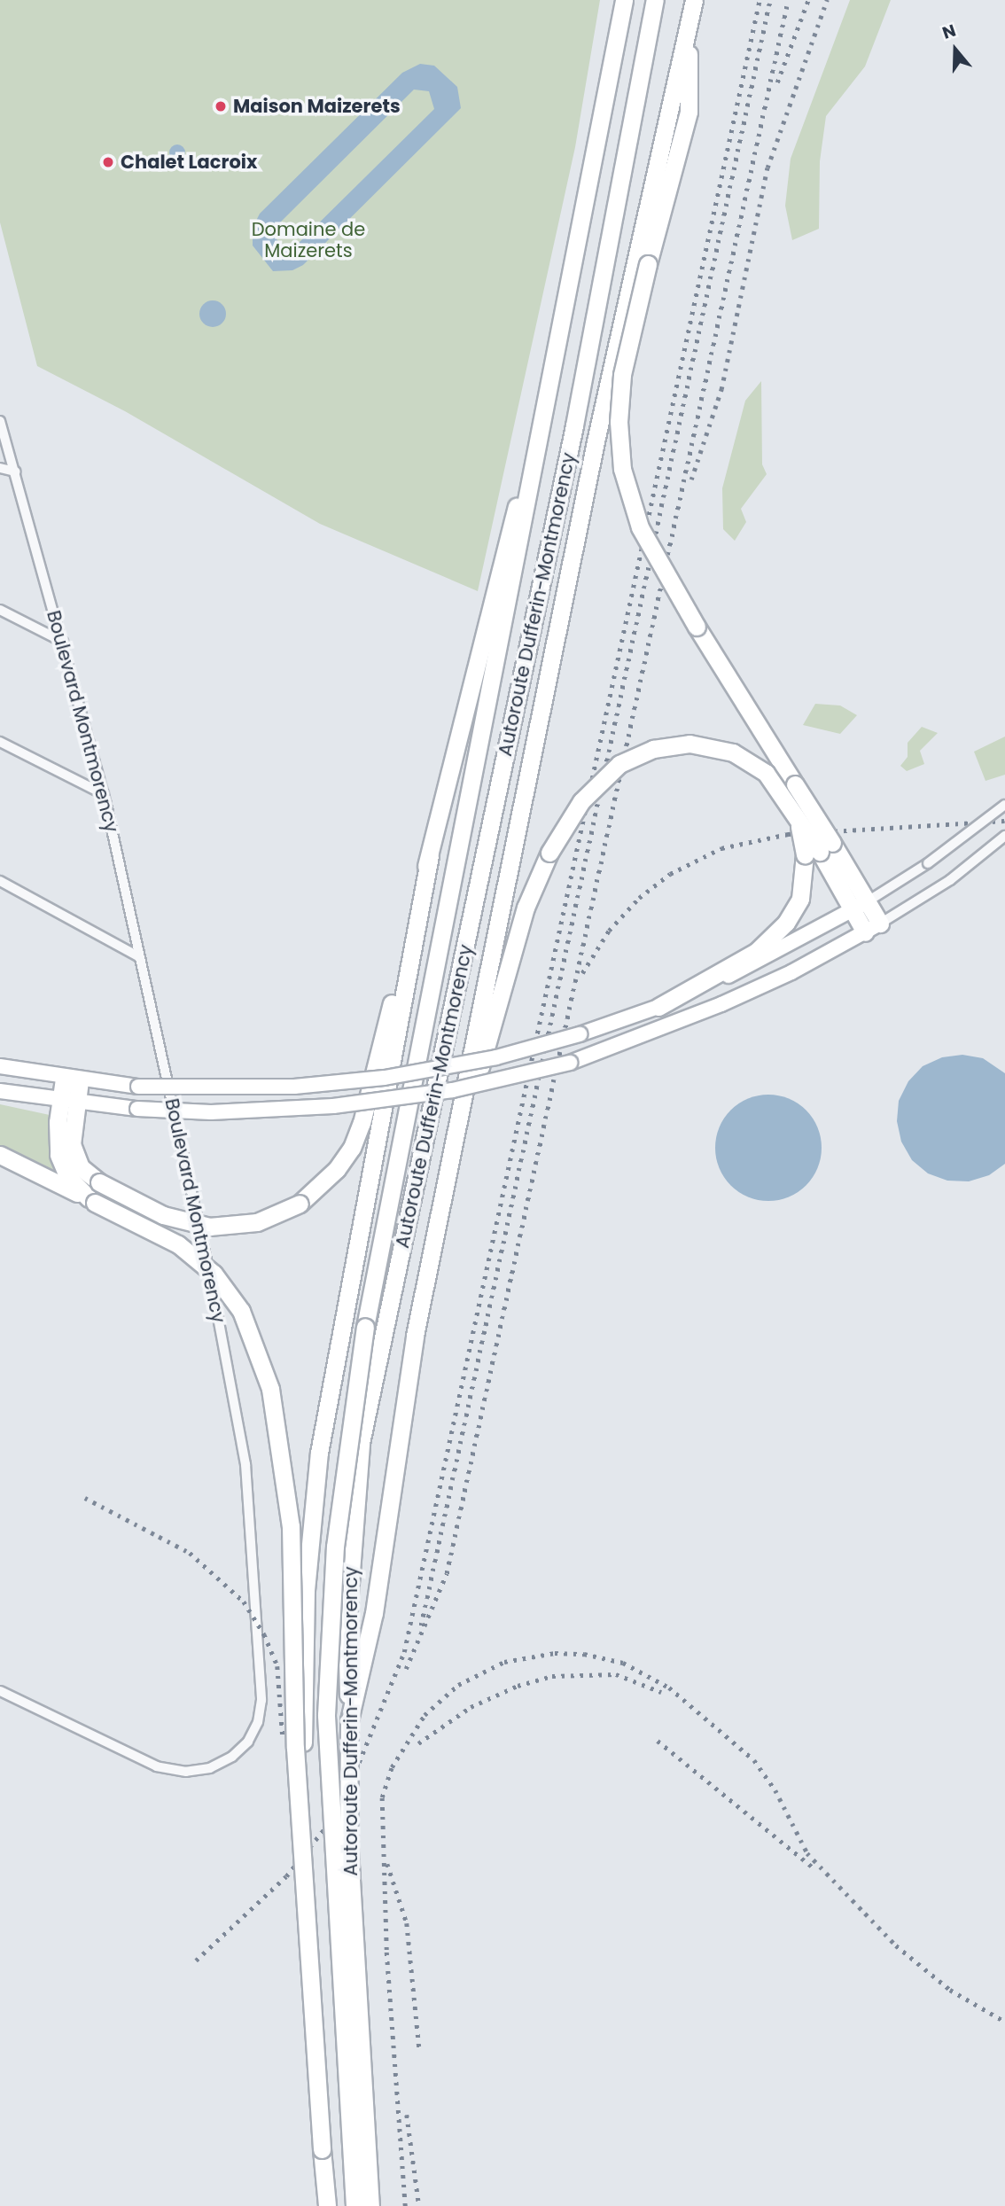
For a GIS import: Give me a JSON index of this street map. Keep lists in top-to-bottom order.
{
  "streets": {
    "highway": ["Autoroute Dufferin-Montmorency"],
    "street": ["Boulevard Montmorency"]
  },
  "parks": ["Domaine de Maizerets"],
  "places": ["Maison Maizerets", "Chalet Lacroix"],
  "north": "top"
}
